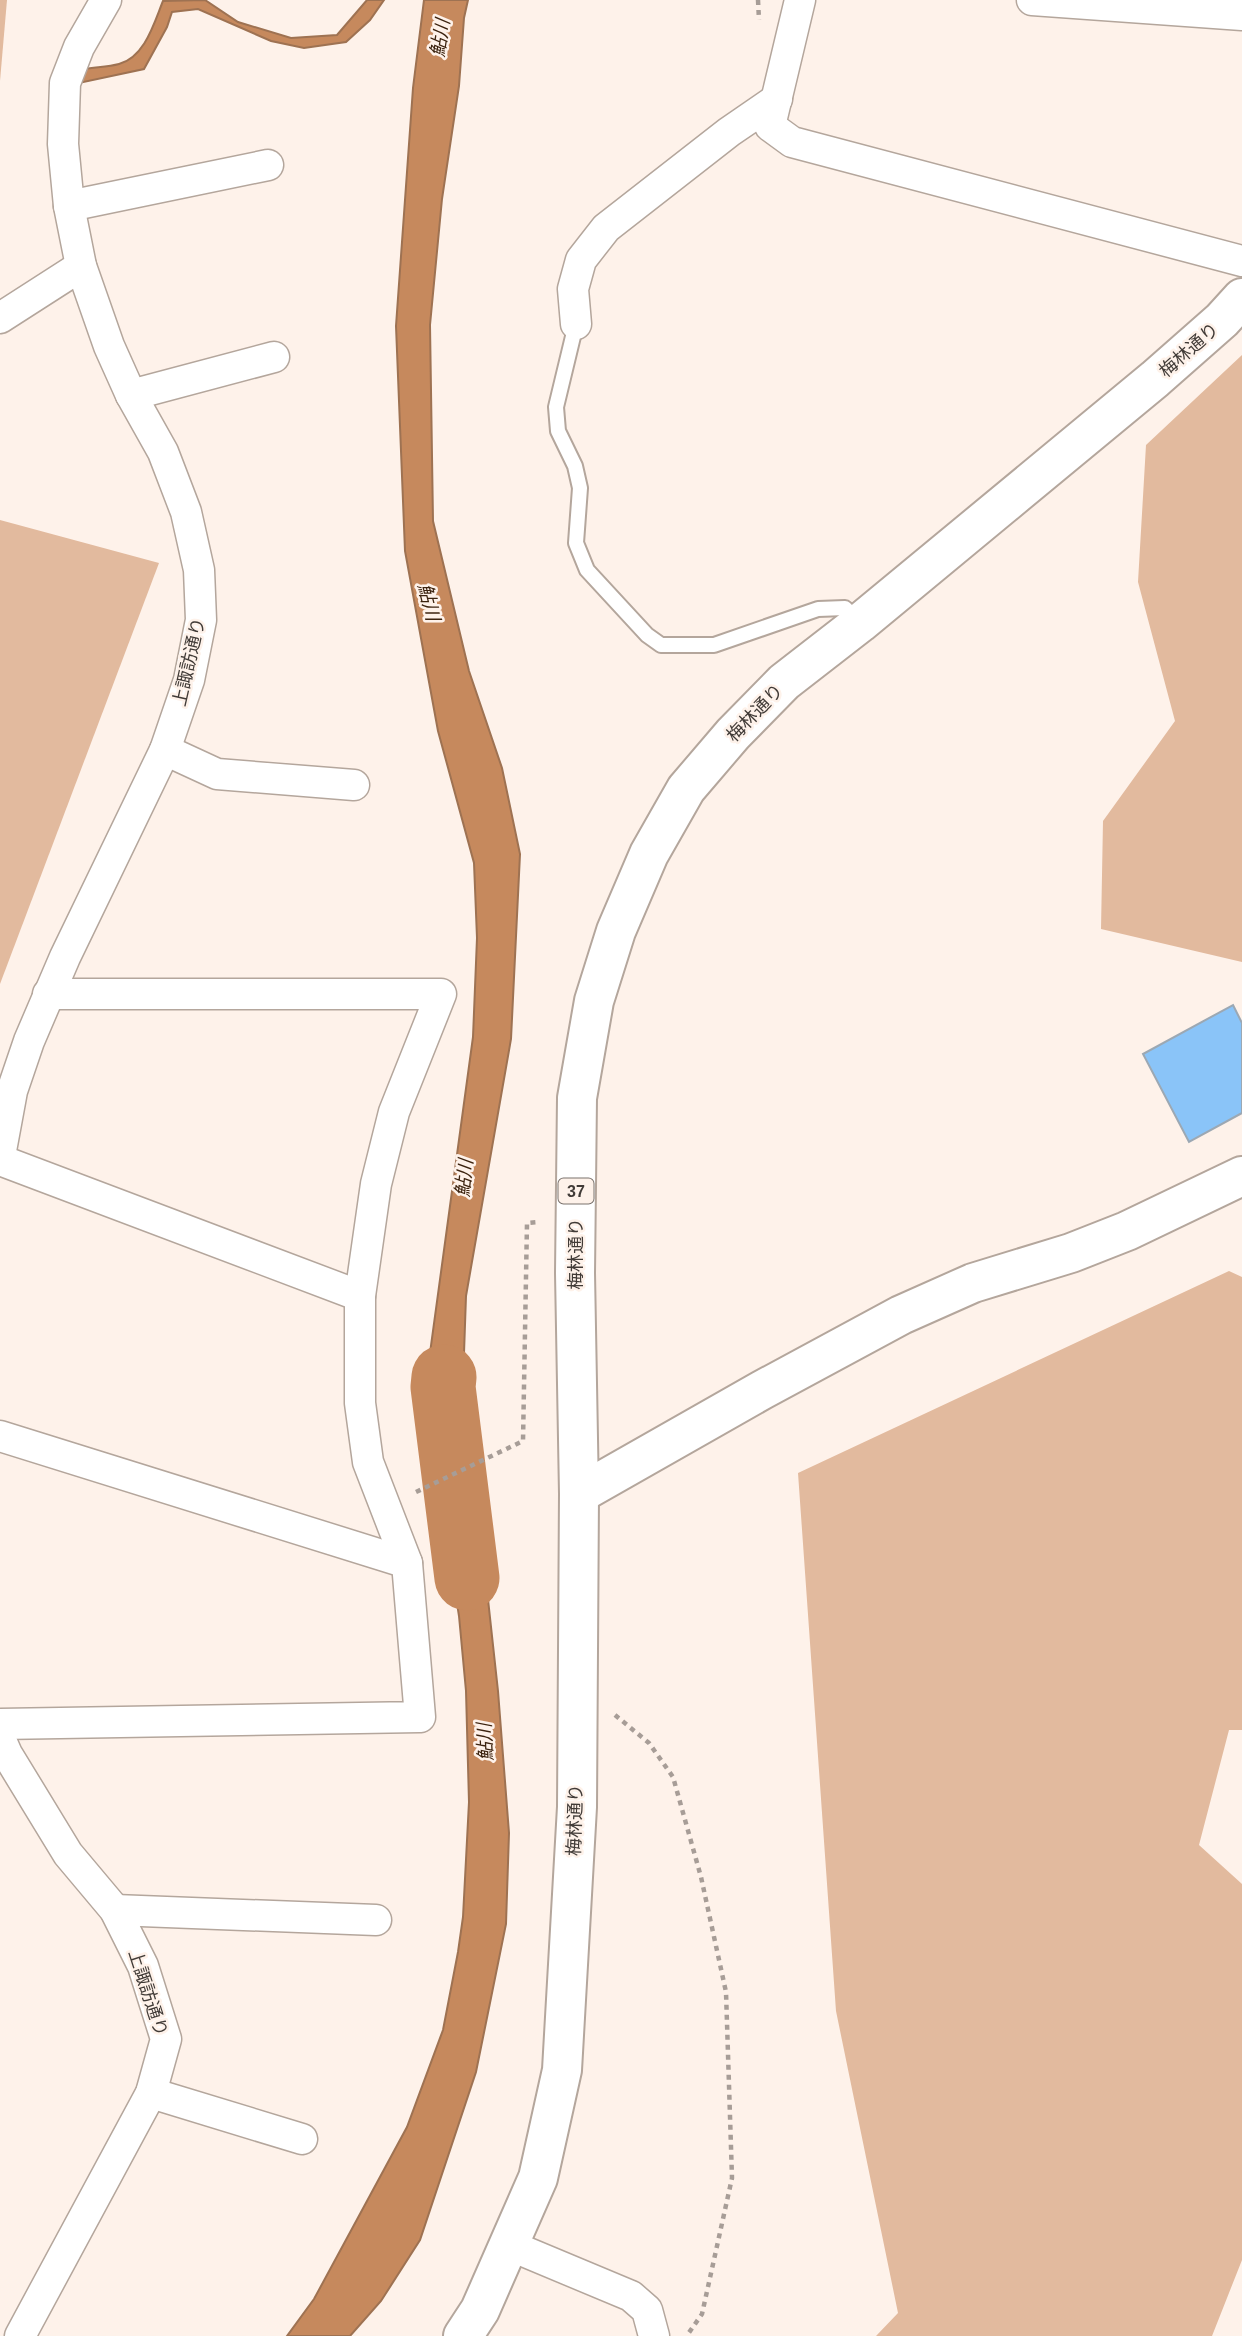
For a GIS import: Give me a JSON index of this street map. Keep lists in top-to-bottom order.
{
  "streets": {
    "main road": ["梅林通り", "37"],
    "street": ["上諏訪通り"]
  },
  "water": ["鮎川"]
}
